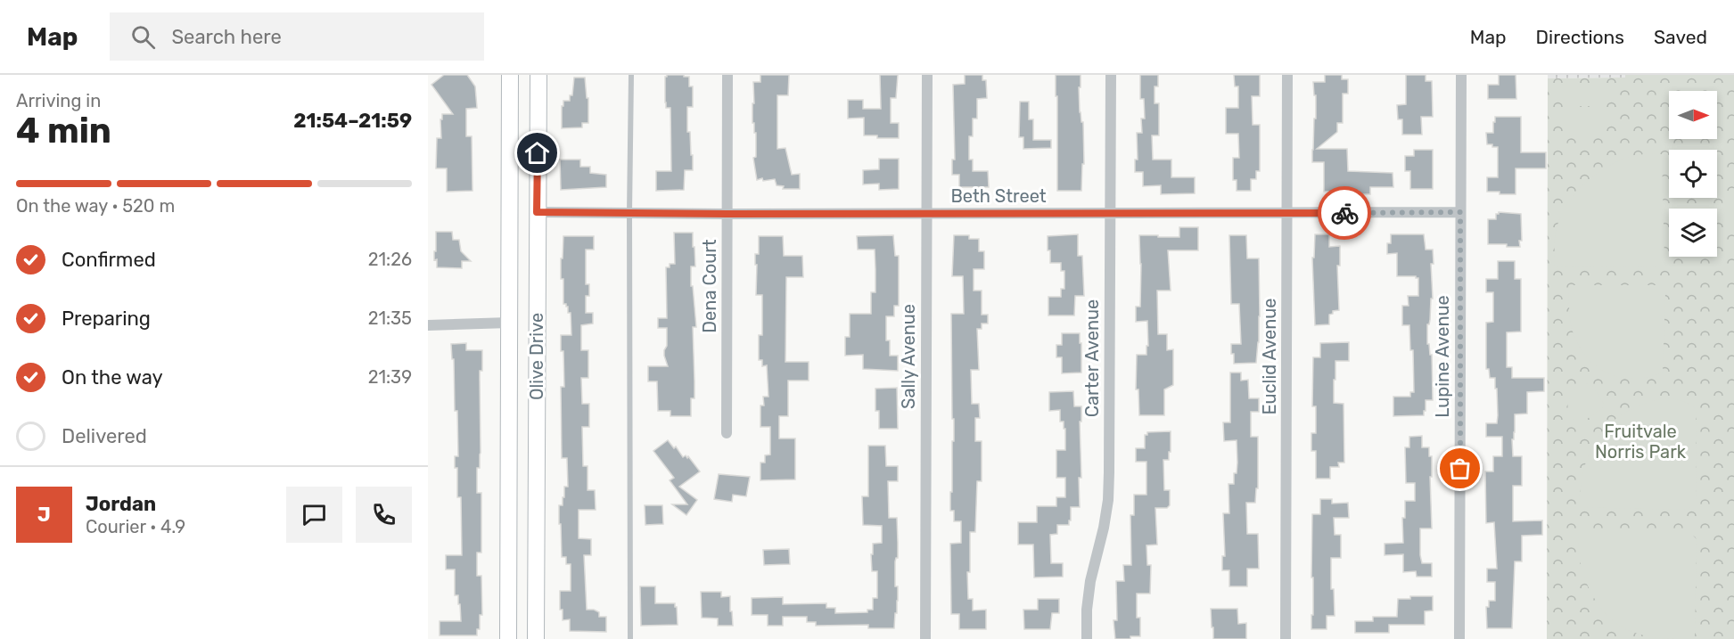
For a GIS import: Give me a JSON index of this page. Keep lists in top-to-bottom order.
{
  "streets": {
    "main road": ["Olive Drive"],
    "street": [
      "Beth Street",
      "Dena Court",
      "Sally Avenue",
      "Euclid Avenue",
      "Lupine Avenue",
      "Carter Avenue"
    ]
  },
  "crossings": [
    ["Beth Street", "Dena Court"],
    ["Beth Street", "Olive Drive"],
    ["Beth Street", "Sally Avenue"],
    ["Beth Street", "Euclid Avenue"],
    ["Beth Street", "Lupine Avenue"],
    ["Beth Street", "Carter Avenue"]
  ],
  "parks": ["Fruitvale Norris Park"],
  "north": "right",
  "page": {
    "header": "Map",
    "search": "Search here",
    "nav": ["Map", "Directions", "Saved"],
    "heading": ["4 min", "Arriving in", "21:54–21:59"],
    "panel": ["Jordan", "Courier · 4.9"],
    "bar": "On the way · 520 m",
    "list": [
      ["Confirmed", "21:26"],
      ["Preparing", "21:35"],
      ["On the way", "21:39"],
      "Delivered"
    ],
    "round": "J"
  }
}
